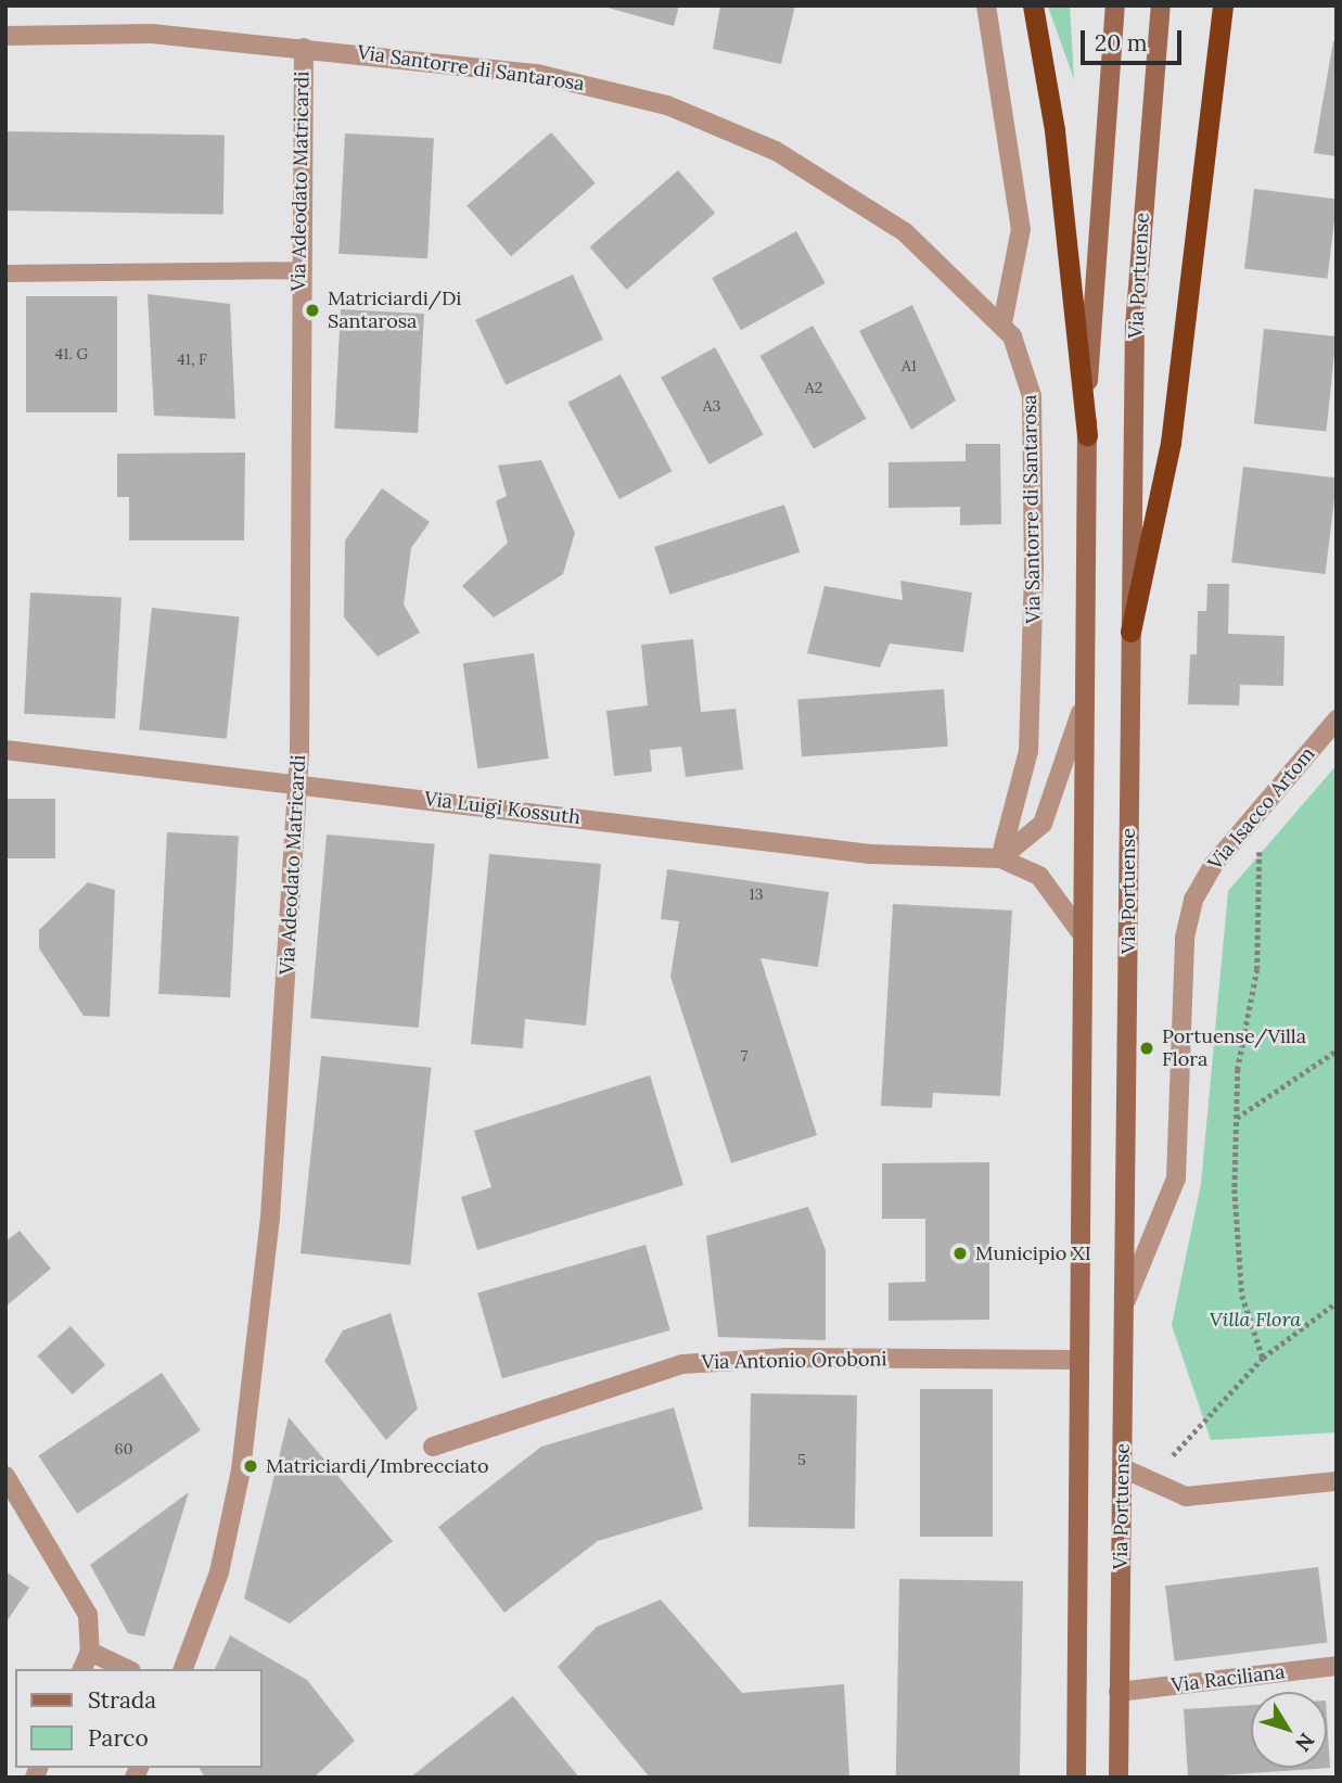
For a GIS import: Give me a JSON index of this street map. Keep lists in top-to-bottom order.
{
  "streets": {
    "main road": ["Via Portuense"],
    "street": [
      "Via Santorre di Santarosa",
      "Via Adeodato Matricardi",
      "Via Luigi Kossuth",
      "Via Isacco Artom",
      "Via Antonio Oroboni",
      "Via Raciliana"
    ]
  },
  "crossings": [
    ["Via Santorre di Santarosa", "Via Adeodato Matricardi"],
    ["Via Santorre di Santarosa", "Via Luigi Kossuth"],
    ["Via Adeodato Matricardi", "Via Luigi Kossuth"],
    ["Via Portuense", "Via Isacco Artom"],
    ["Via Portuense", "Via Raciliana"]
  ],
  "parks": ["Villa Flora"],
  "places": [
    "Matriciardi/Di Santarosa",
    "Portuense/Villa Flora",
    "Municipio XI",
    "Matriciardi/Imbrecciato"
  ],
  "house_numbers": [
    "41. G",
    "41, F",
    "A1",
    "A2",
    "A3",
    "13",
    "7",
    "60",
    "5"
  ],
  "legend": ["Strada", "Parco"],
  "scale_bar": "20 m",
  "north": "bottom right"
}
